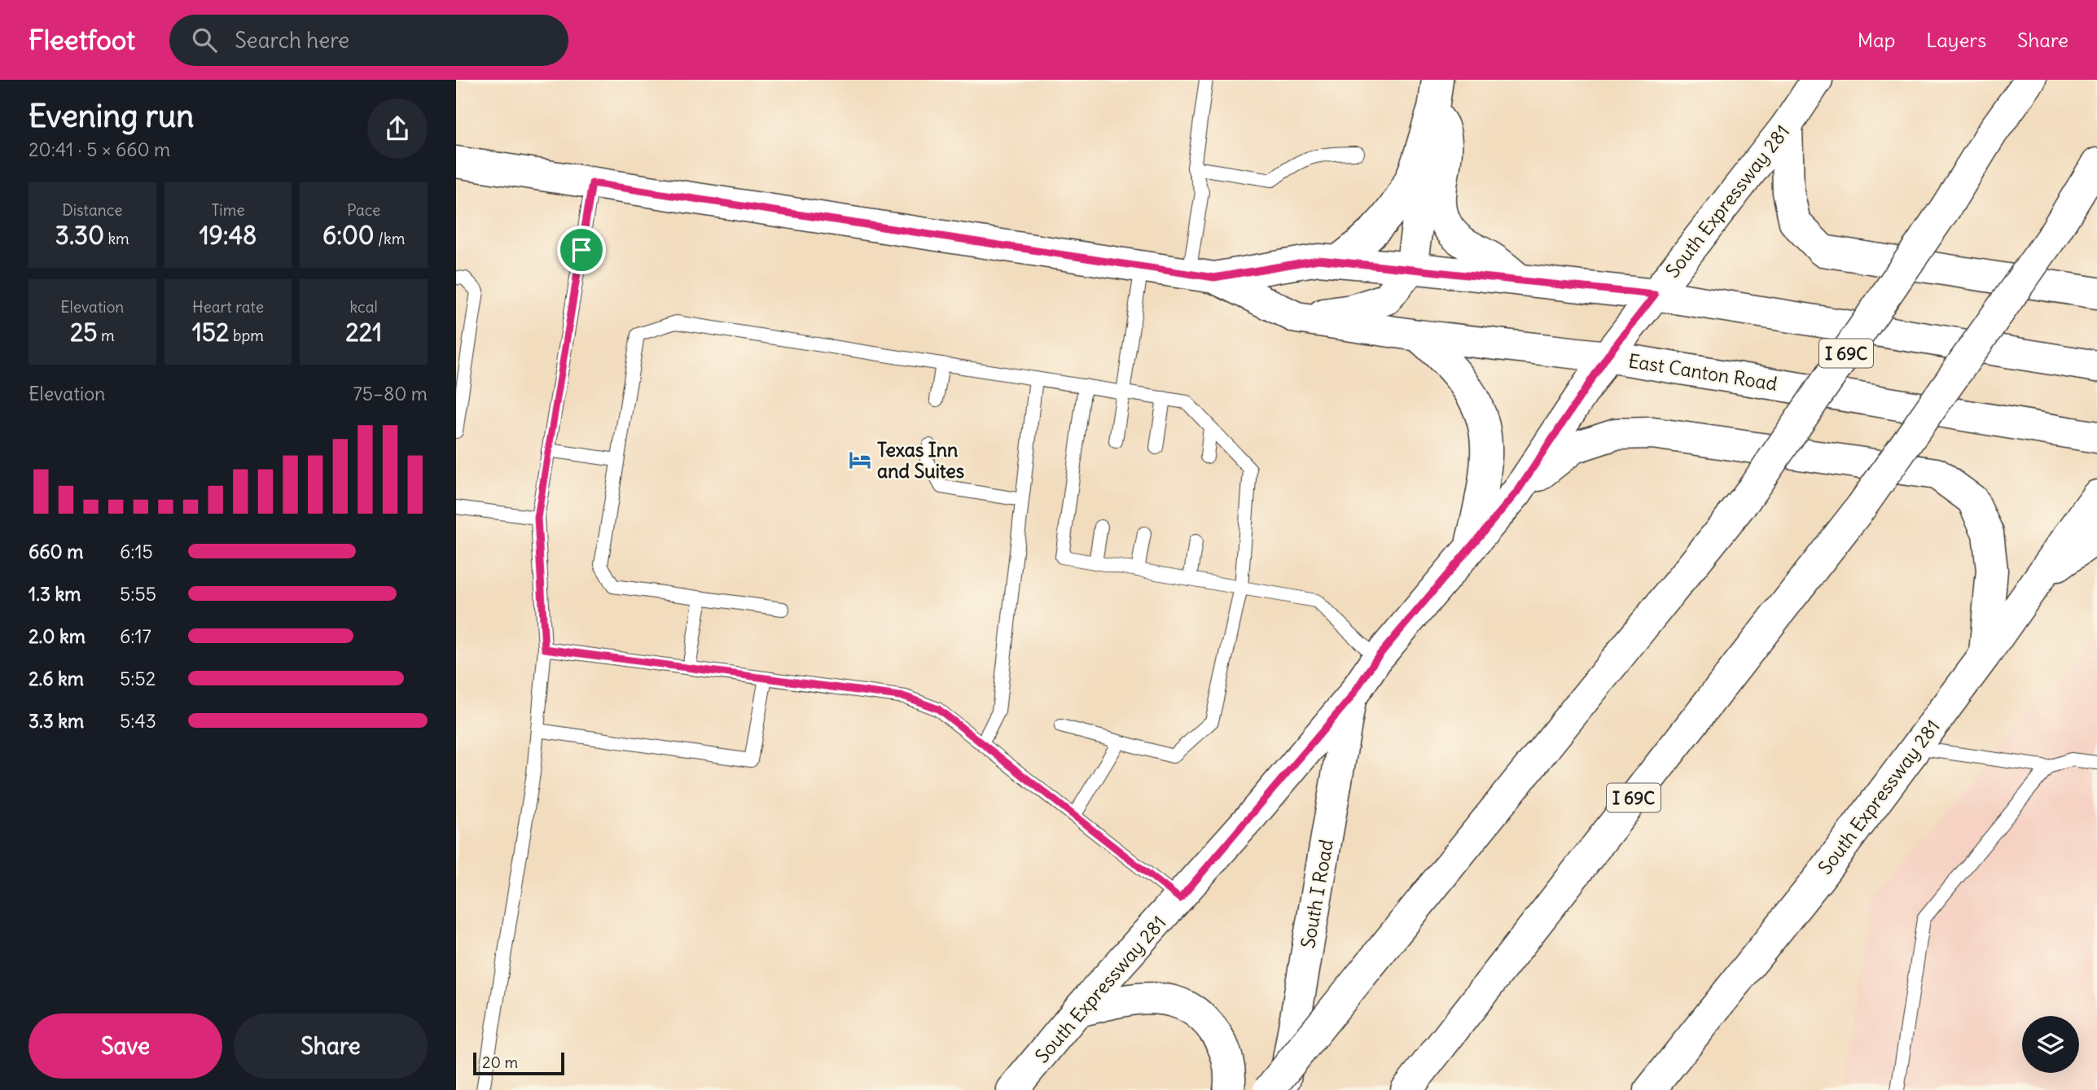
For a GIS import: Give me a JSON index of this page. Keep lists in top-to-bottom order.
{
  "streets": {
    "main road": [
      "South Expressway 281",
      "I 69C",
      "East Canton Road",
      "South I Road"
    ]
  },
  "crossings": [
    ["South Expressway 281", "East Canton Road"],
    ["South Expressway 281", "South I Road"]
  ],
  "places": {
    "hotel": ["Texas Inn and Suites"]
  },
  "scale_bar": "20 m",
  "page": {
    "header": "Fleetfoot",
    "search": "Search here",
    "nav": ["Map", "Layers", "Share"],
    "heading": ["Evening run", "20:41 · 5 × 660 m"],
    "stats": [
      ["Distance", "3.30 km"],
      ["Time", "19:48"],
      ["Pace", "6:00 /km"],
      ["Elevation", "25 m"],
      ["Heart rate", "152 bpm"],
      ["kcal", "221"]
    ],
    "chart": ["Elevation", "75–80 m"],
    "list": [
      {
        "name": "660 m",
        "note": "6:15"
      },
      {
        "name": "1.3 km",
        "note": "5:55"
      },
      {
        "name": "2.0 km",
        "note": "6:17"
      },
      {
        "name": "2.6 km",
        "note": "5:52"
      },
      {
        "name": "3.3 km",
        "note": "5:43"
      }
    ],
    "buttons": ["Save", "Share"],
    "scale": "20 m"
  }
}
